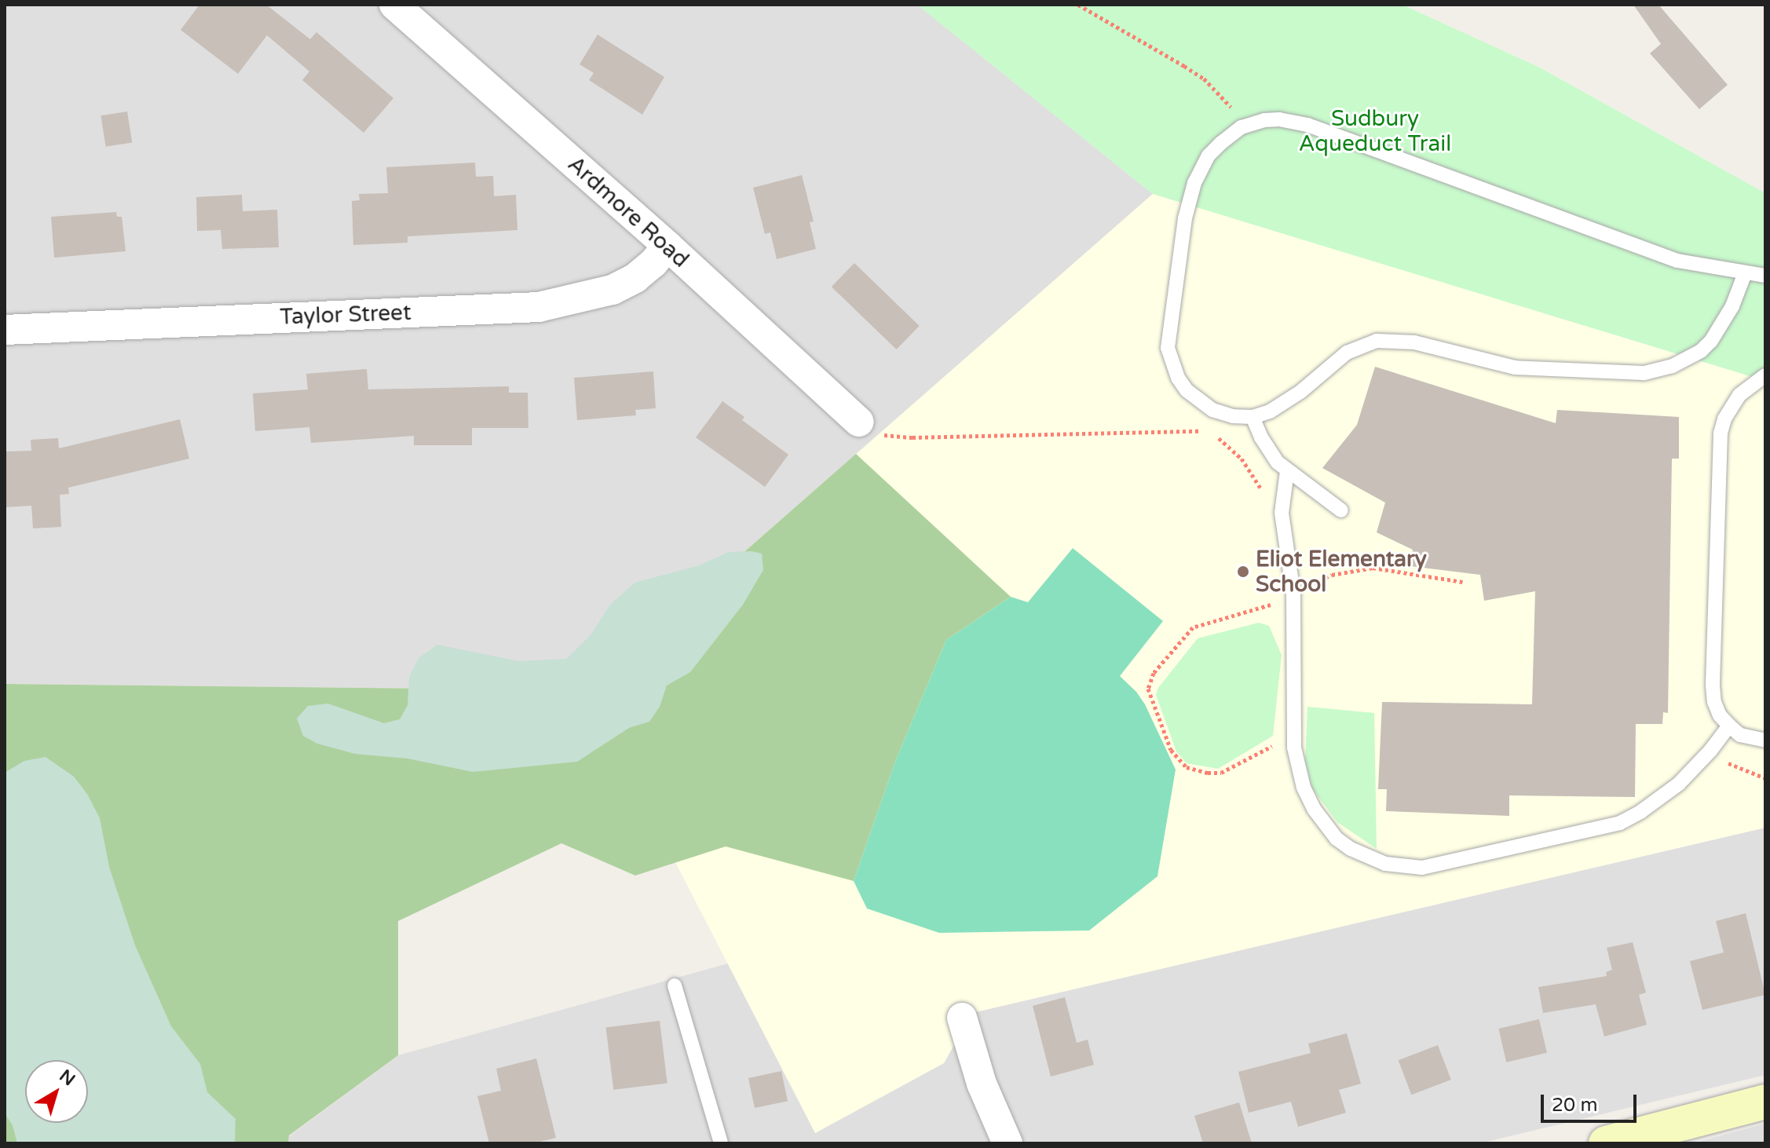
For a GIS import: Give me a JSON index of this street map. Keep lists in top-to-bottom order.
{
  "streets": {
    "street": ["Ardmore Road", "Taylor Street"]
  },
  "crossings": [
    ["Ardmore Road", "Taylor Street"]
  ],
  "parks": ["Sudbury Aqueduct Trail"],
  "places": ["Eliot Elementary School"],
  "scale_bar": "20 m",
  "north": "top right"
}
